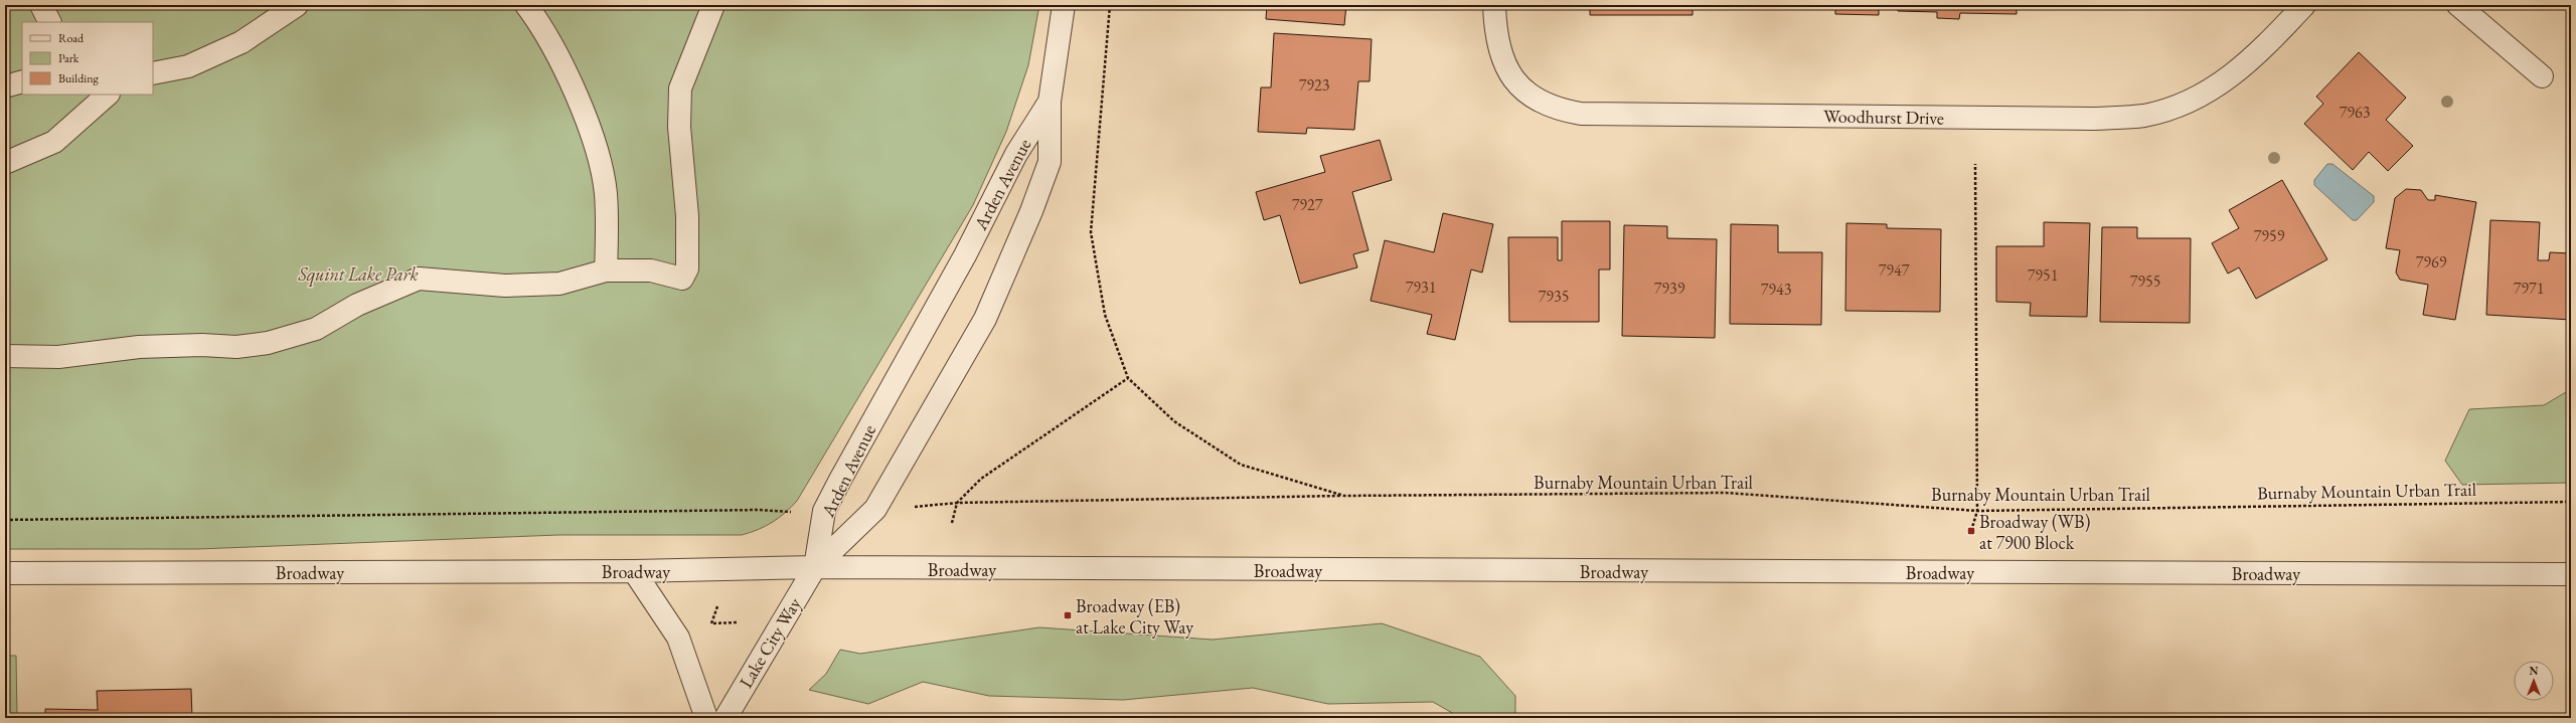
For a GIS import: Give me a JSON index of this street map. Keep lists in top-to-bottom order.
{
  "streets": {
    "street": [
      "Woodhurst Drive",
      "Arden Avenue",
      "Broadway",
      "Lake City Way"
    ],
    "path": ["Burnaby Mountain Urban Trail"]
  },
  "crossings": [
    ["Arden Avenue", "Broadway"],
    ["Arden Avenue", "Lake City Way"],
    ["Broadway", "Lake City Way"]
  ],
  "parks": ["Squint Lake Park"],
  "places": {
    "transit": ["Broadway (WB) at 7900 Block", "Broadway (EB) at Lake City Way"]
  },
  "house_numbers": [
    "7923",
    "7963",
    "7927",
    "7959",
    "7969",
    "7947",
    "7951",
    "7955",
    "7931",
    "7939",
    "7971",
    "7943",
    "7935"
  ],
  "legend": ["Road", "Park", "Building"],
  "north": "top"
}
